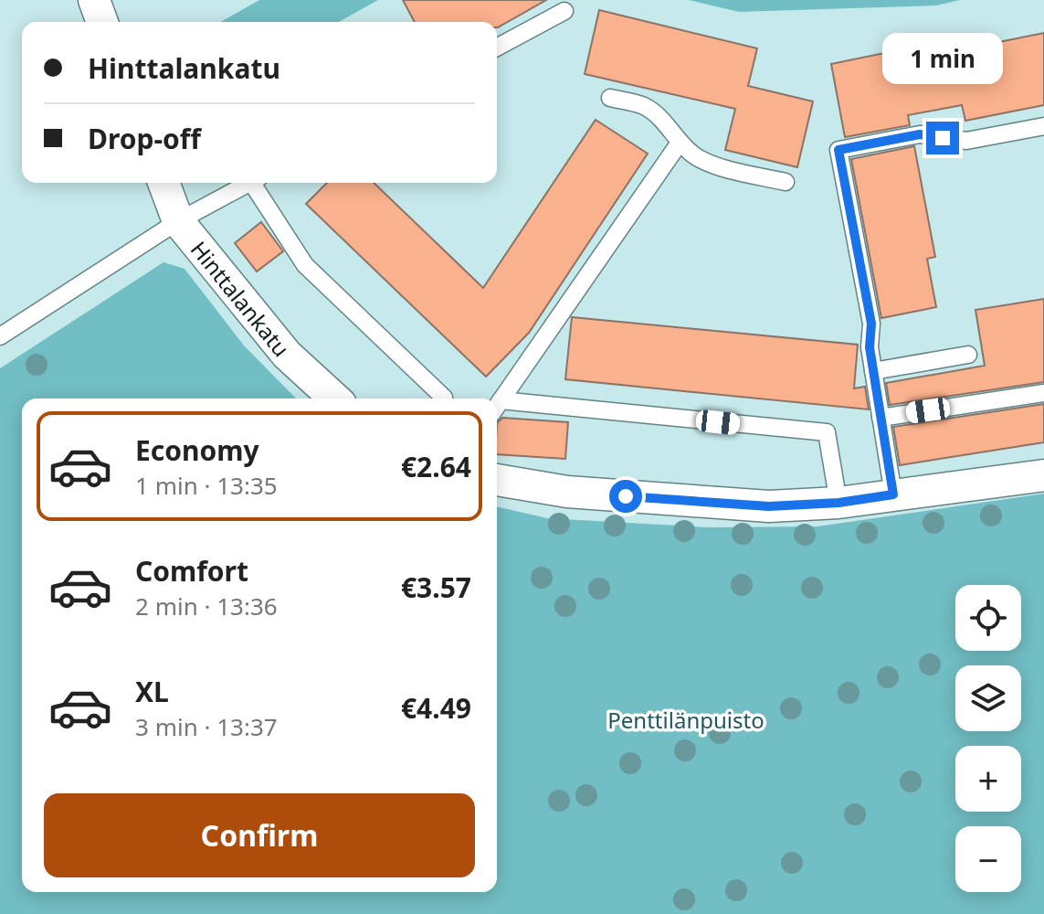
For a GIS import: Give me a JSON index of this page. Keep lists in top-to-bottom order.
{
  "streets": {
    "street": ["Hinttalankatu"]
  },
  "parks": ["Penttilänpuisto"],
  "page": {
    "banner": ["Hinttalankatu", "Drop-off"],
    "bubble": "1 min",
    "list": [
      {
        "name": "Economy",
        "note": "1 min · 13:35",
        "value": "€2.64"
      },
      {
        "name": "Comfort",
        "note": "2 min · 13:36",
        "value": "€3.57"
      },
      {
        "name": "XL",
        "note": "3 min · 13:37",
        "value": "€4.49"
      }
    ],
    "map_buttons": ["+", "−"],
    "buttons": "Confirm"
  }
}
